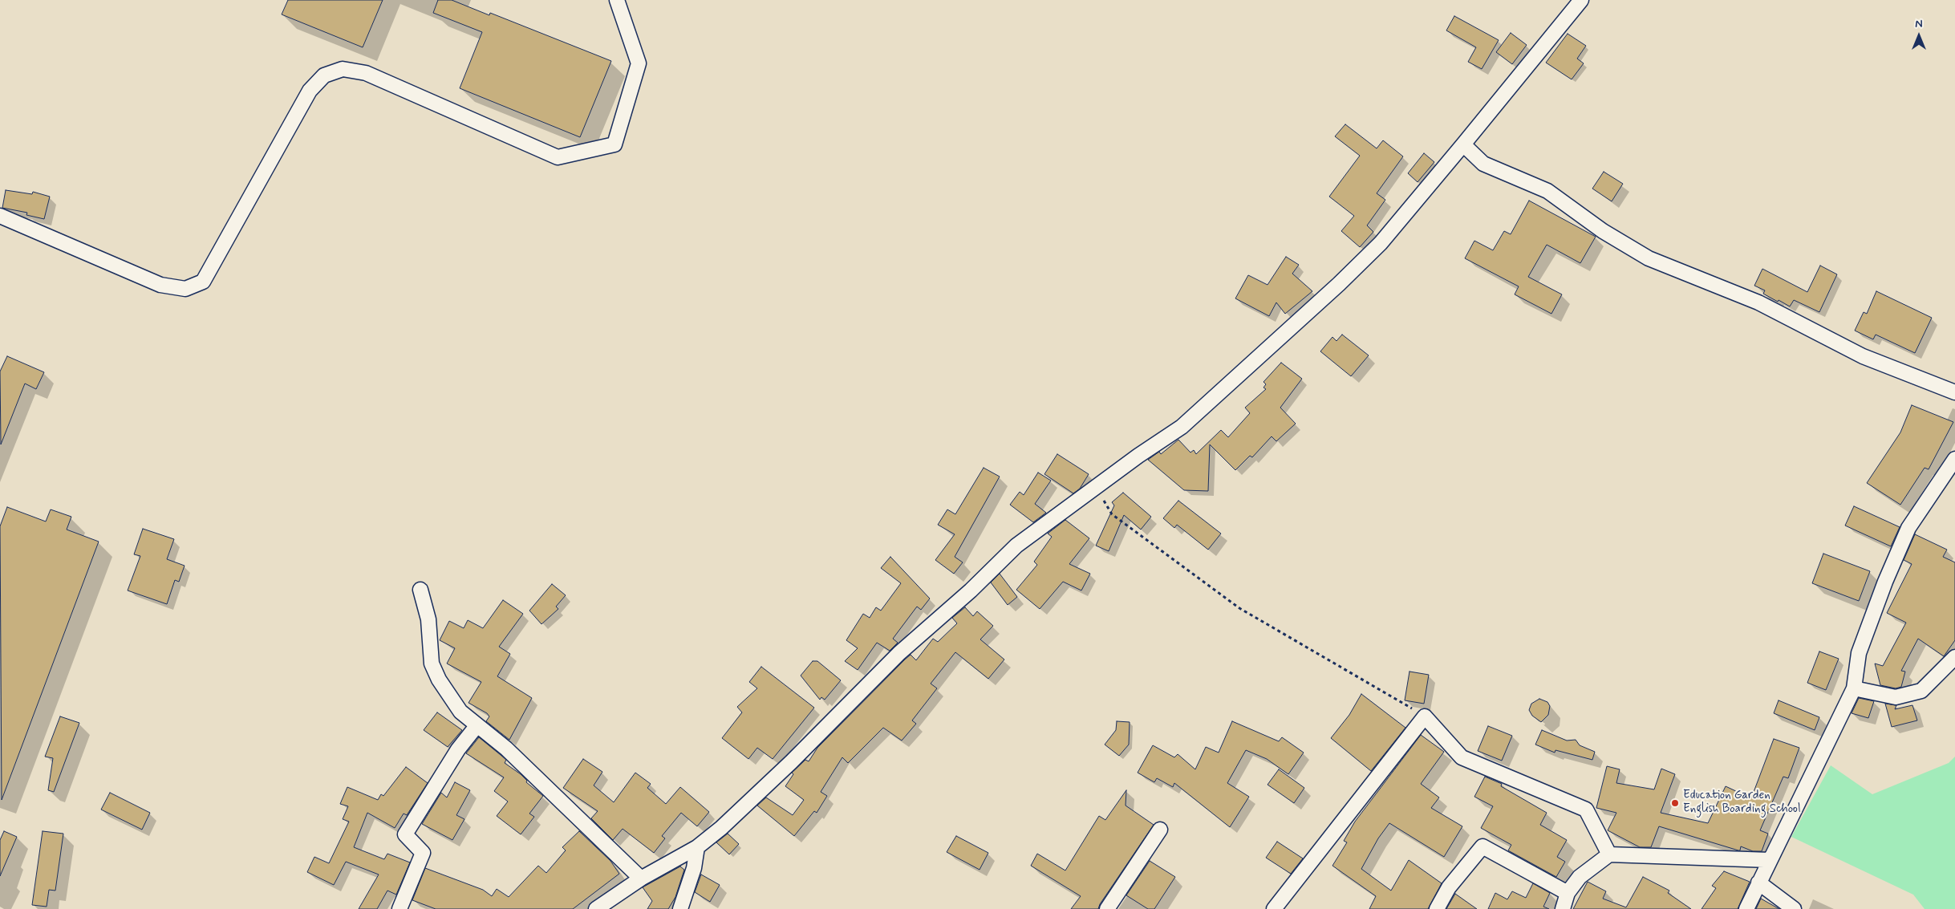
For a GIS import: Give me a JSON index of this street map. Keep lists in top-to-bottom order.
{
  "places": ["Education Garden English Boarding School"],
  "north": "top"
}
